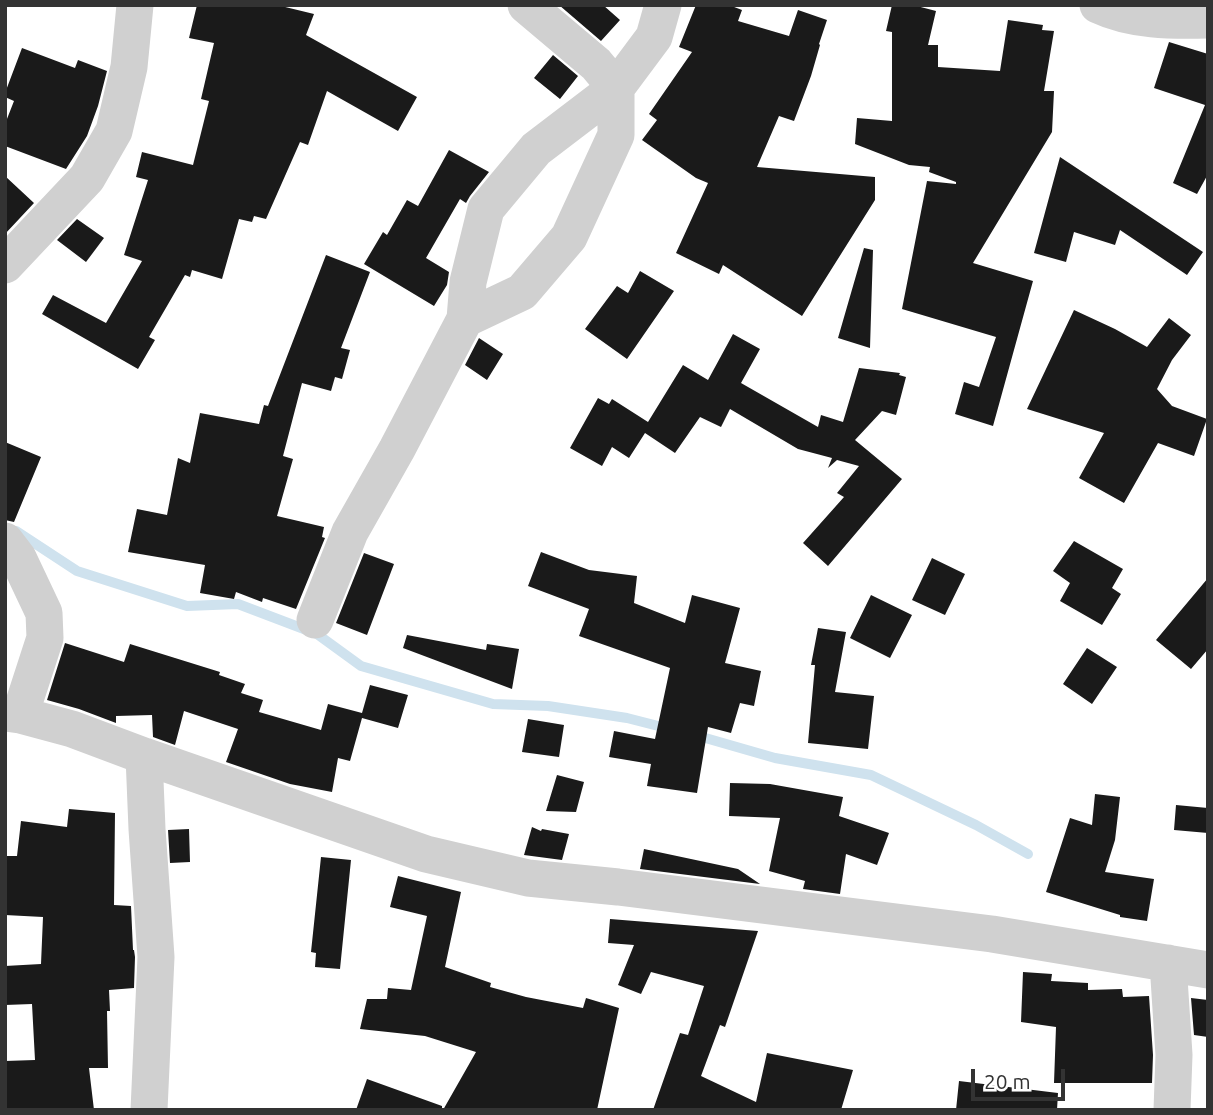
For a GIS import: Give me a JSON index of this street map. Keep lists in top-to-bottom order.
{
  "scale_bar": "20 m"
}
